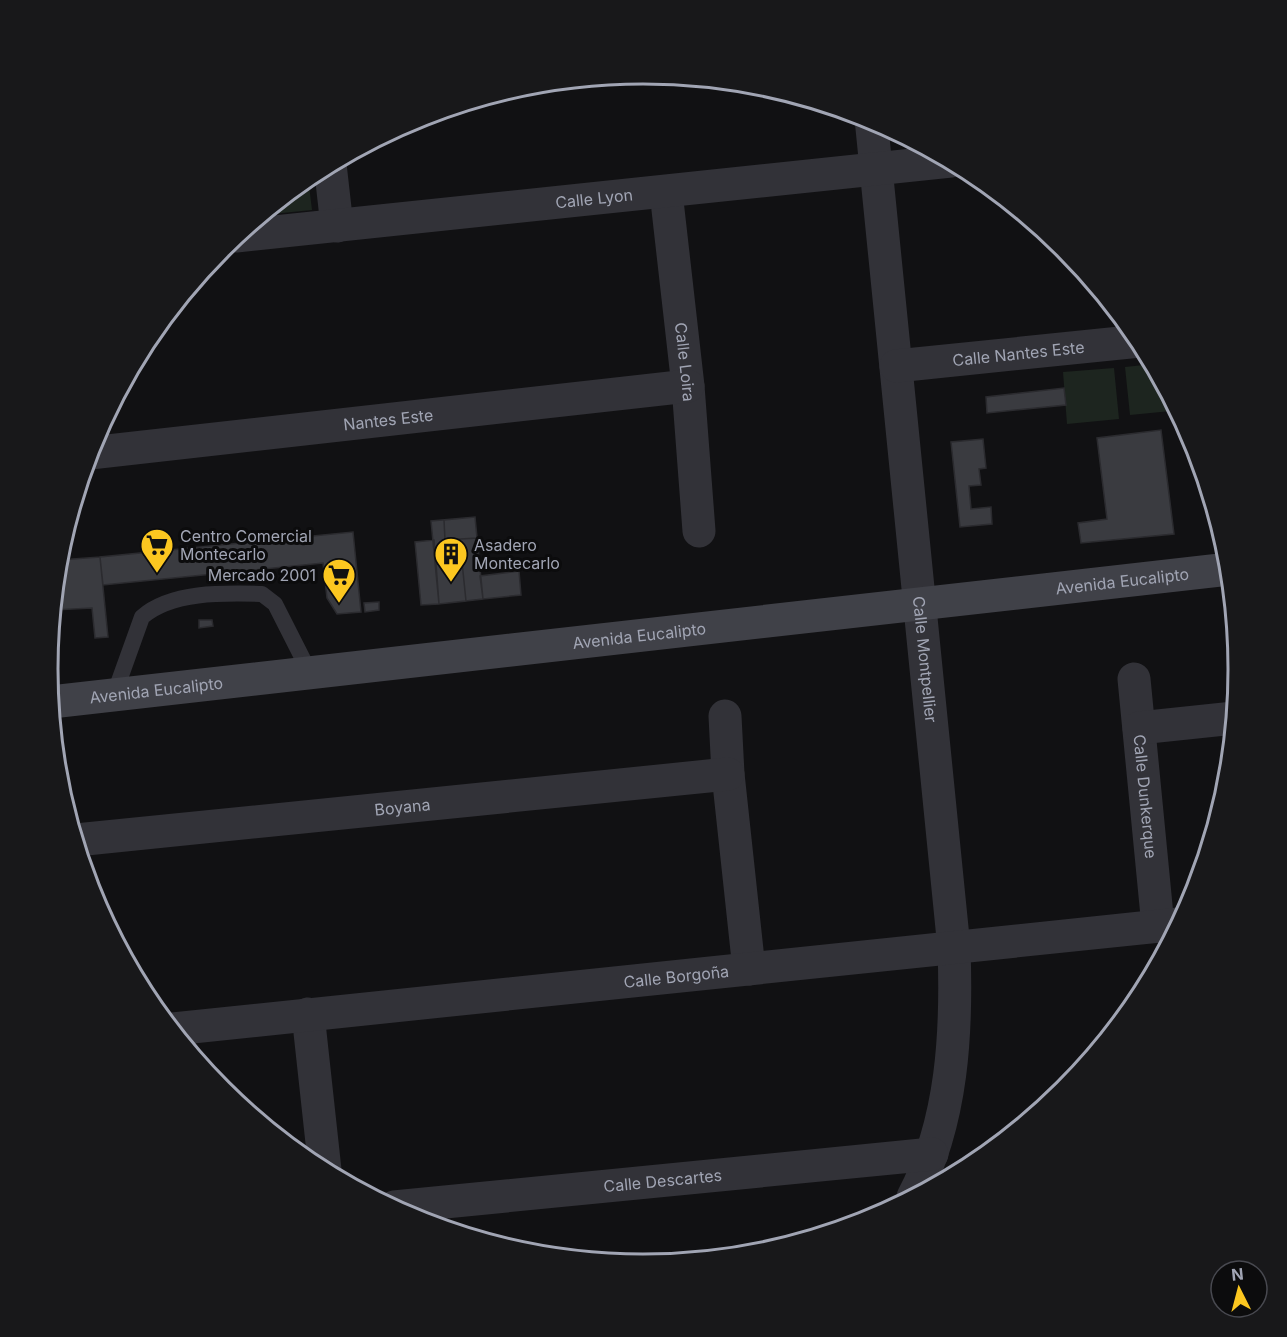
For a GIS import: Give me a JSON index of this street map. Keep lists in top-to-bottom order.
{
  "streets": {
    "street": [
      "Calle Lyon",
      "Calle Nantes Este",
      "Calle Loira",
      "Nantes Este",
      "Avenida Eucalipto",
      "Calle Montpellier",
      "Calle Dunkerque",
      "Boyana",
      "Calle Borgoña",
      "Calle Descartes"
    ]
  },
  "crossings": [
    ["Calle Lyon", "Calle Loira"],
    ["Calle Lyon", "Calle Montpellier"],
    ["Calle Nantes Este", "Calle Montpellier"],
    ["Calle Loira", "Nantes Este"],
    ["Avenida Eucalipto", "Calle Montpellier"],
    ["Calle Montpellier", "Calle Borgoña"],
    ["Calle Montpellier", "Calle Descartes"],
    ["Calle Dunkerque", "Calle Borgoña"]
  ],
  "places": {
    "supermarket": ["Centro Comercial Montecarlo", "Mercado 2001"],
    "building": ["Asadero Montecarlo"]
  },
  "north": "top"
}
